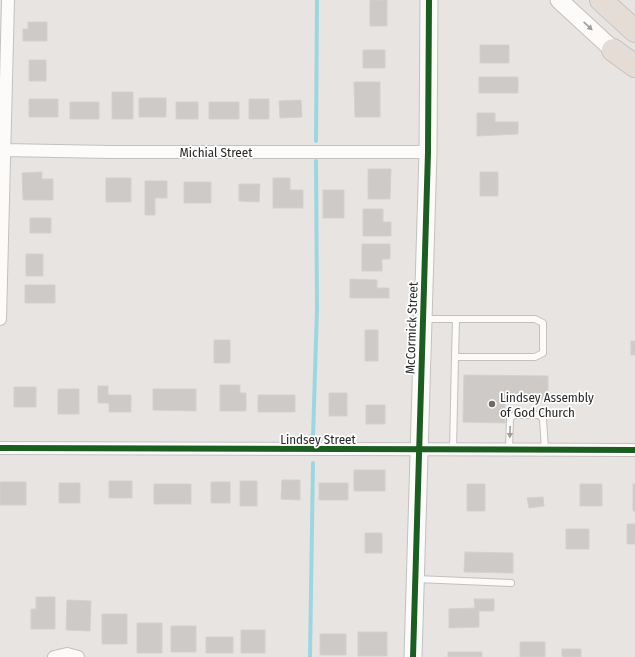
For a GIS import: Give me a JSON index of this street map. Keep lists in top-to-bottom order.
{
  "streets": {
    "street": ["Michial Street", "McCormick Street", "Lindsey Street"]
  },
  "crossings": [
    ["Michial Street", "McCormick Street"],
    ["McCormick Street", "Lindsey Street"]
  ],
  "places": ["Lindsey Assembly of God Church"]
}
